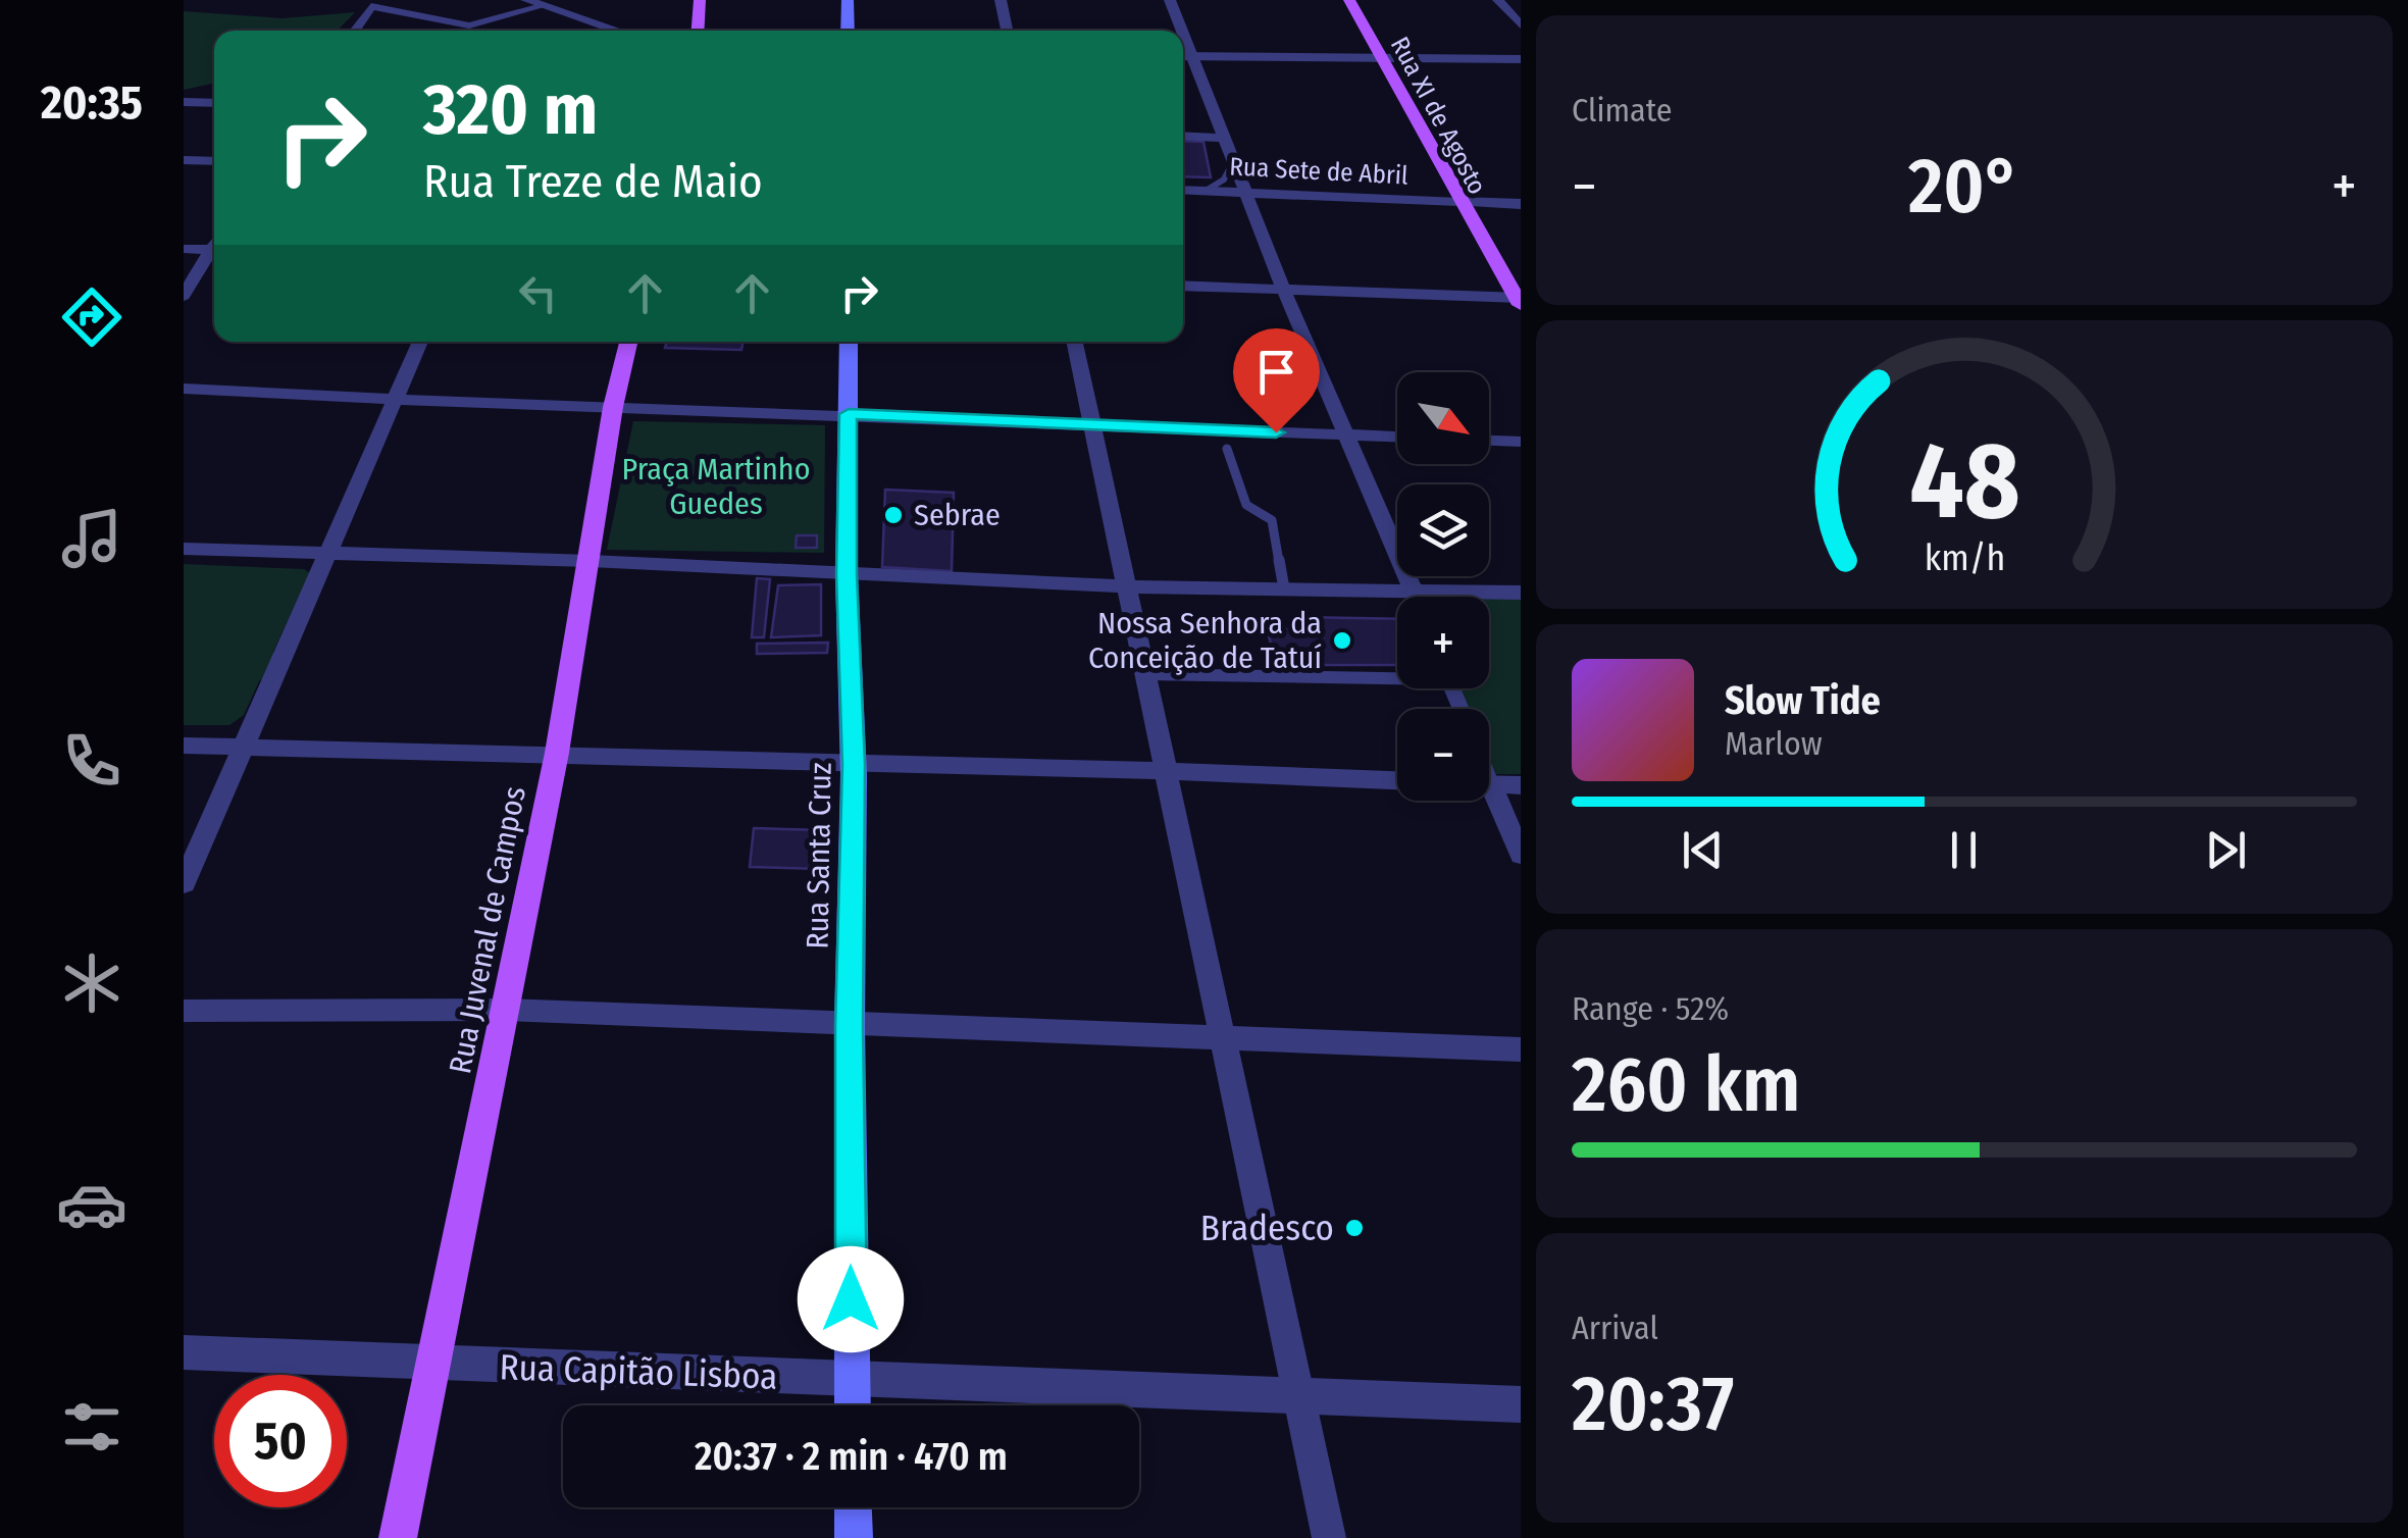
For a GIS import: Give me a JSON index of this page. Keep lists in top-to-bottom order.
{
  "streets": {
    "main road": ["Rua XI de Agosto", "Rua Santa Cruz", "Rua Juvenal de Campos"],
    "street": ["Rua Sete de Abril", "Rua Capitão Lisboa"]
  },
  "crossings": [
    ["Rua XI de Agosto", "Rua Sete de Abril"],
    ["Rua Santa Cruz", "Rua Capitão Lisboa"],
    ["Rua Juvenal de Campos", "Rua Capitão Lisboa"]
  ],
  "parks": ["Praça Martinho Guedes"],
  "places": ["Sebrae", "Nossa Senhora da Conceição de Tatuí", "Bradesco"],
  "north": "bottom right",
  "page": {
    "tabs": "20:35",
    "tile": [
      "Climate",
      ["Range · 52%", "260 km"],
      ["Arrival", "20:37"]
    ],
    "turn": ["320 m", "Rua Treze de Maio"],
    "heat": ["−", "20°", "+"],
    "map_buttons": ["+", "−"],
    "song": ["Slow Tide", "Marlow"],
    "limit": "50",
    "trip": "20:37 · 2 min · 470 m",
    "gauge": ["48", "km/h"]
  }
}
